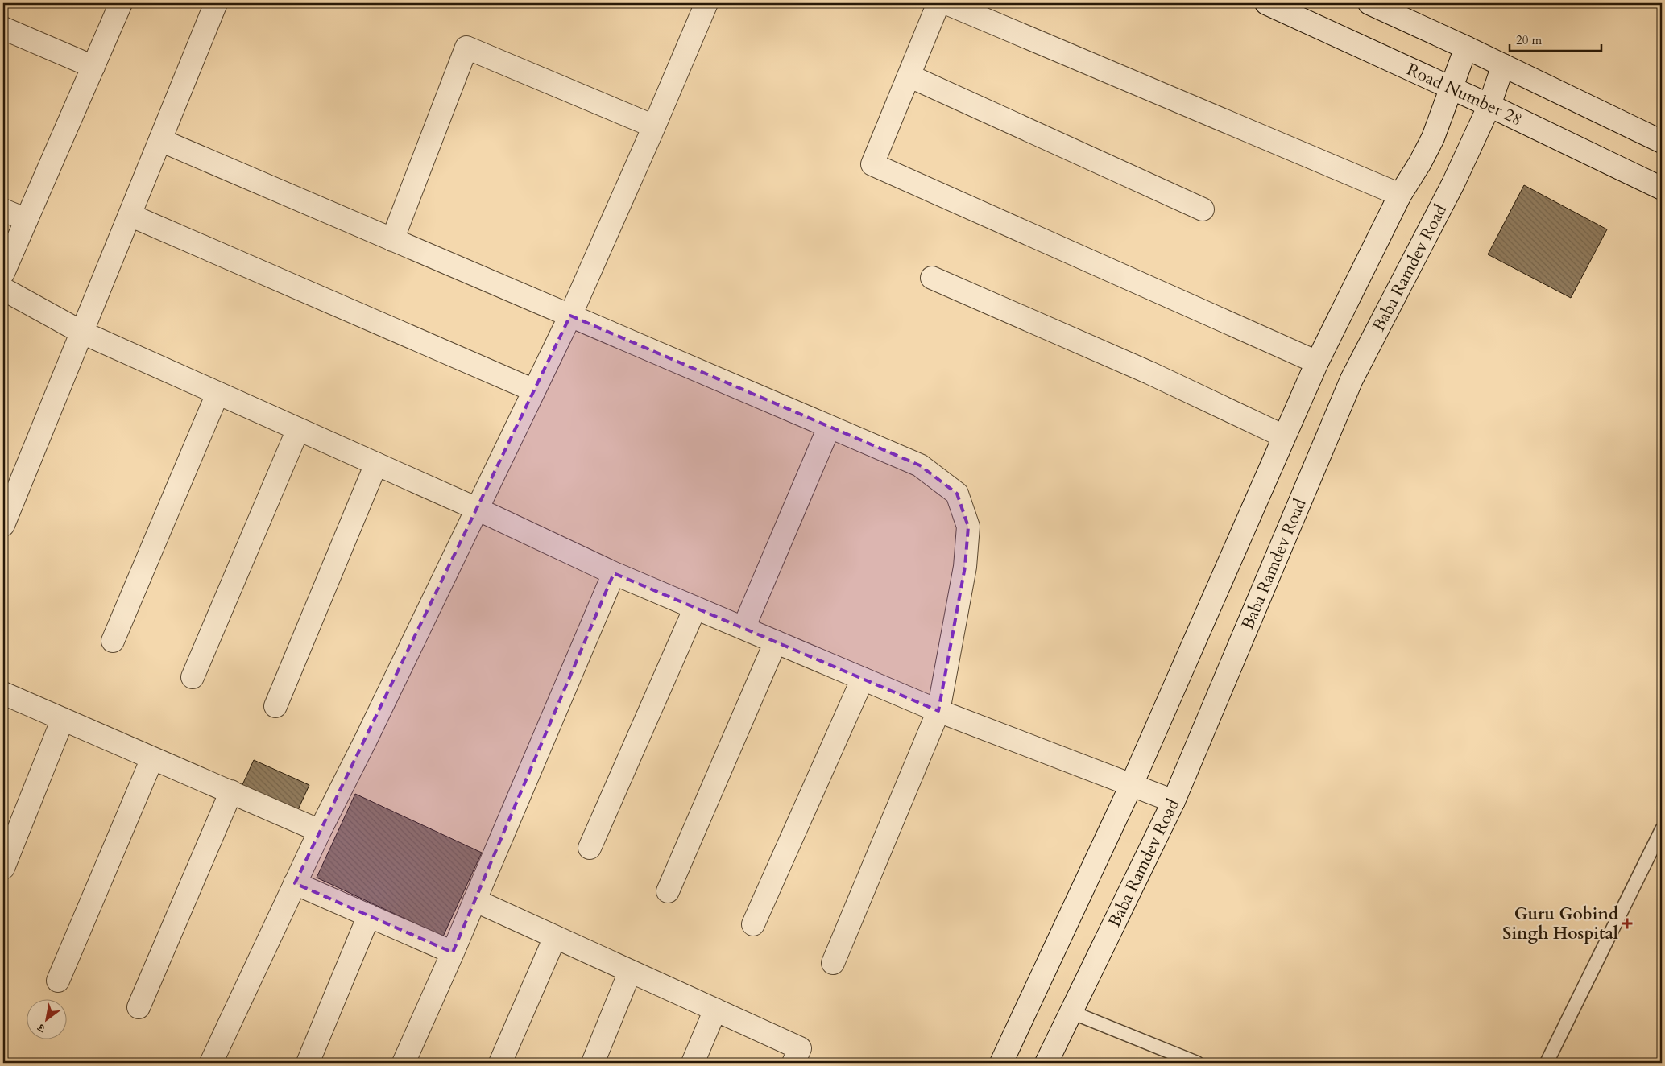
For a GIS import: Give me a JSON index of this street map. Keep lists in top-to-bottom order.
{
  "streets": {
    "street": ["Road Number 28", "Baba Ramdev Road"]
  },
  "crossings": [
    ["Road Number 28", "Baba Ramdev Road"]
  ],
  "places": {
    "health": ["Guru Gobind Singh Hospital"]
  },
  "scale_bar": "20 m",
  "north": "bottom left"
}
